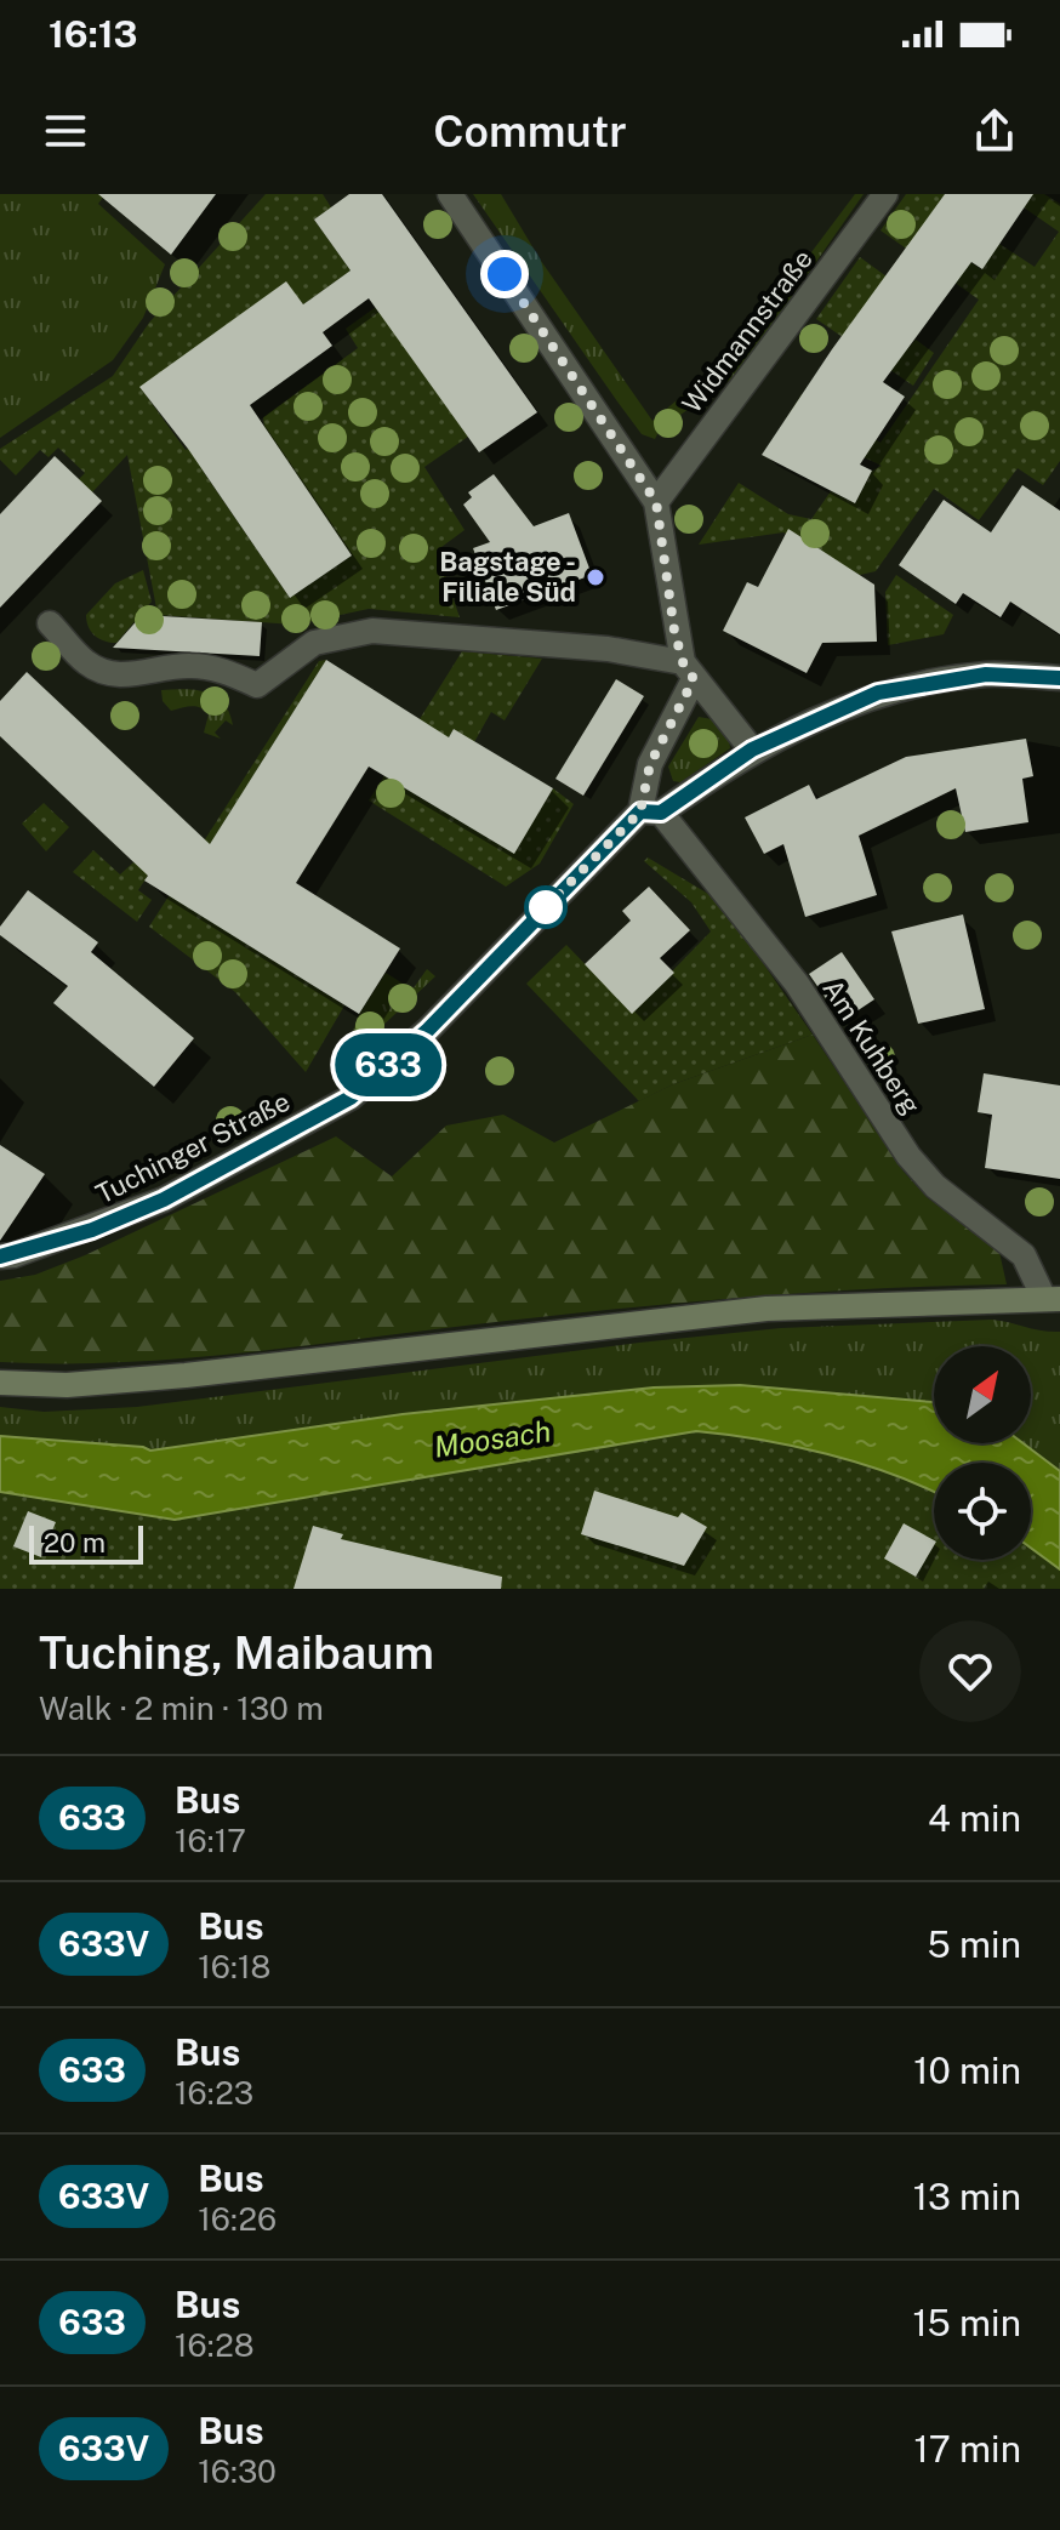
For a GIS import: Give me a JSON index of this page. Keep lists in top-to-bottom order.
{
  "streets": {
    "street": ["Widmannstraße", "Am Kuhberg", "Tuchinger Straße"]
  },
  "crossings": [
    ["Am Kuhberg", "Tuchinger Straße"]
  ],
  "water": ["Moosach"],
  "places": ["Bagstage - Filiale Süd"],
  "lines": ["bus line 633"],
  "scale_bar": "20 m",
  "north": "top right",
  "page": {
    "status": "16:13",
    "header": "Commutr",
    "on_map": "633",
    "scale": "20 m",
    "heading": ["Tuching, Maibaum", "Walk · 2 min · 130 m"],
    "list": [
      {
        "mark": "633",
        "name": "Bus",
        "note": "16:17",
        "value": "4 min"
      },
      {
        "mark": "633V",
        "name": "Bus",
        "note": "16:18",
        "value": "5 min"
      },
      {
        "mark": "633",
        "name": "Bus",
        "note": "16:23",
        "value": "10 min"
      },
      {
        "mark": "633V",
        "name": "Bus",
        "note": "16:26",
        "value": "13 min"
      },
      {
        "mark": "633",
        "name": "Bus",
        "note": "16:28",
        "value": "15 min"
      },
      {
        "mark": "633V",
        "name": "Bus",
        "note": "16:30",
        "value": "17 min"
      }
    ]
  }
}
